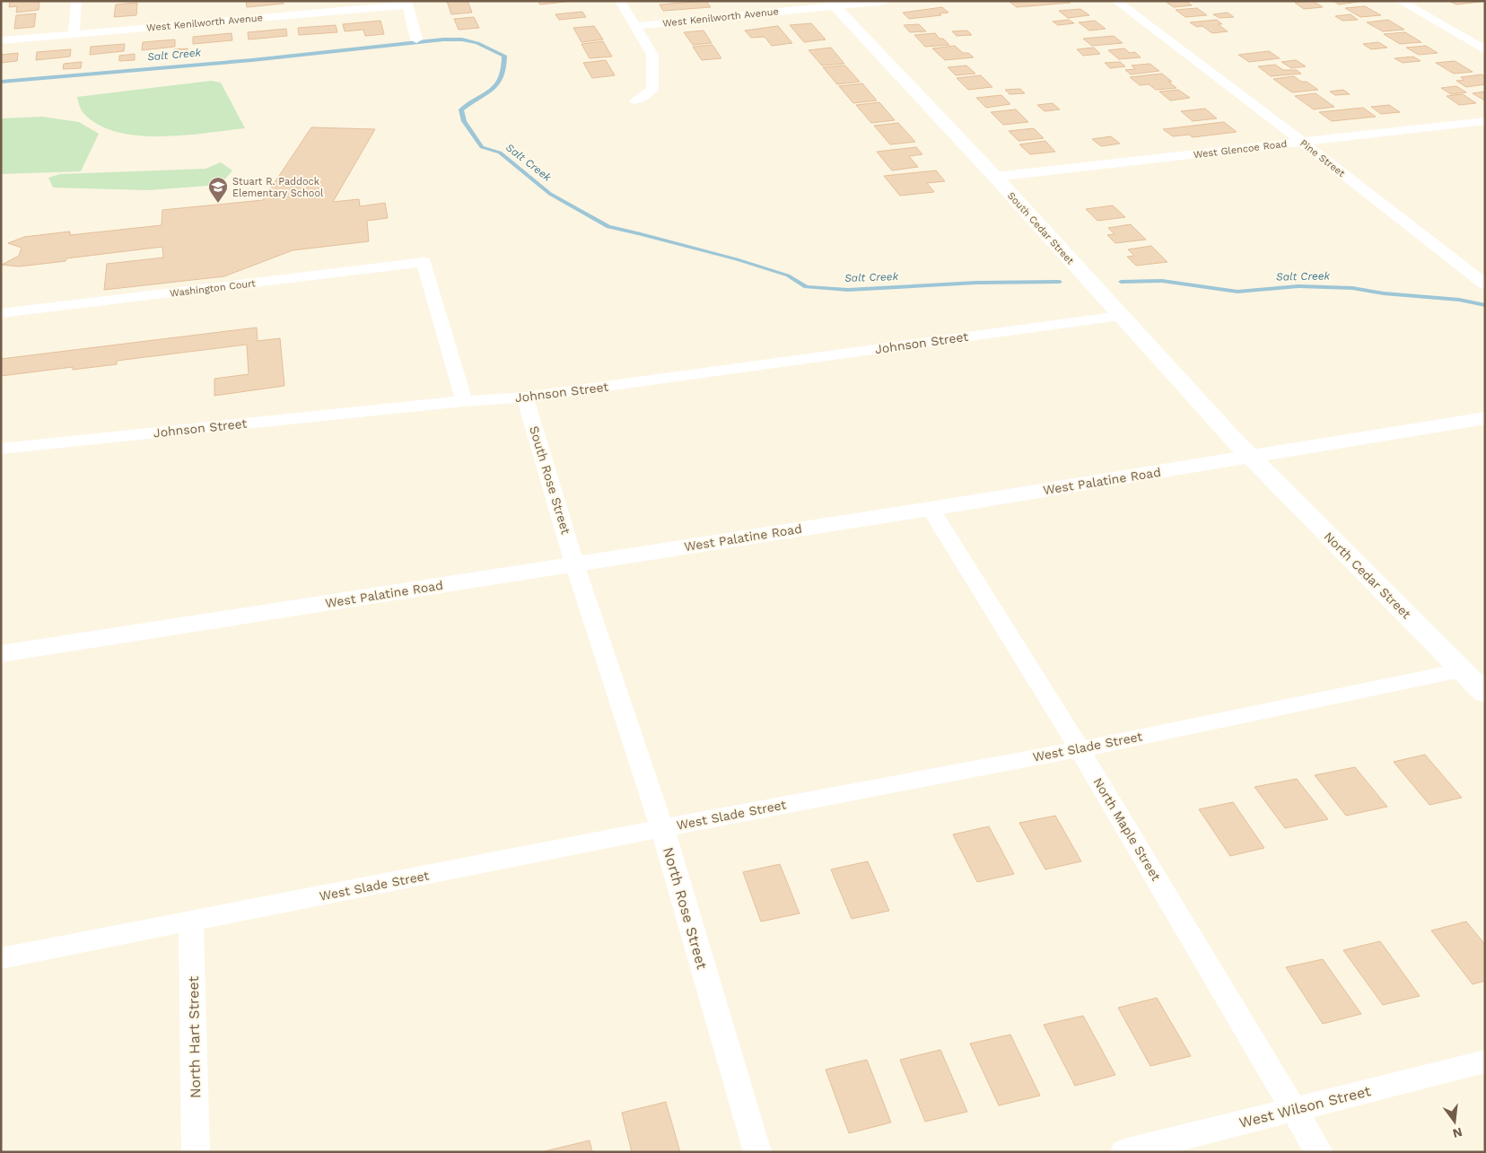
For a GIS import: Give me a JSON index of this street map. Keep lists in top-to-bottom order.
{
  "streets": {
    "street": [
      "West Kenilworth Avenue",
      "West Glencoe Road",
      "Pine Street",
      "South Cedar Street",
      "Washington Court",
      "Johnson Street",
      "South Rose Street",
      "West Palatine Road",
      "North Cedar Street",
      "West Slade Street",
      "North Maple Street",
      "North Rose Street",
      "North Hart Street",
      "West Wilson Street"
    ]
  },
  "crossings": [
    ["West Kenilworth Avenue", "South Cedar Street"],
    ["West Glencoe Road", "Pine Street"],
    ["West Glencoe Road", "South Cedar Street"],
    ["South Cedar Street", "Johnson Street"],
    ["South Cedar Street", "West Palatine Road"],
    ["South Cedar Street", "North Cedar Street"],
    ["Washington Court", "Johnson Street"],
    ["Johnson Street", "South Rose Street"],
    ["South Rose Street", "West Palatine Road"],
    ["South Rose Street", "North Rose Street"],
    ["West Palatine Road", "North Cedar Street"],
    ["West Palatine Road", "North Maple Street"],
    ["West Palatine Road", "North Rose Street"],
    ["North Cedar Street", "West Slade Street"],
    ["West Slade Street", "North Maple Street"],
    ["West Slade Street", "North Rose Street"],
    ["West Slade Street", "North Hart Street"],
    ["North Maple Street", "West Wilson Street"]
  ],
  "water": ["Salt Creek"],
  "places": {
    "school or university": ["Stuart R. Paddock Elementary School"]
  },
  "north": "bottom"
}
